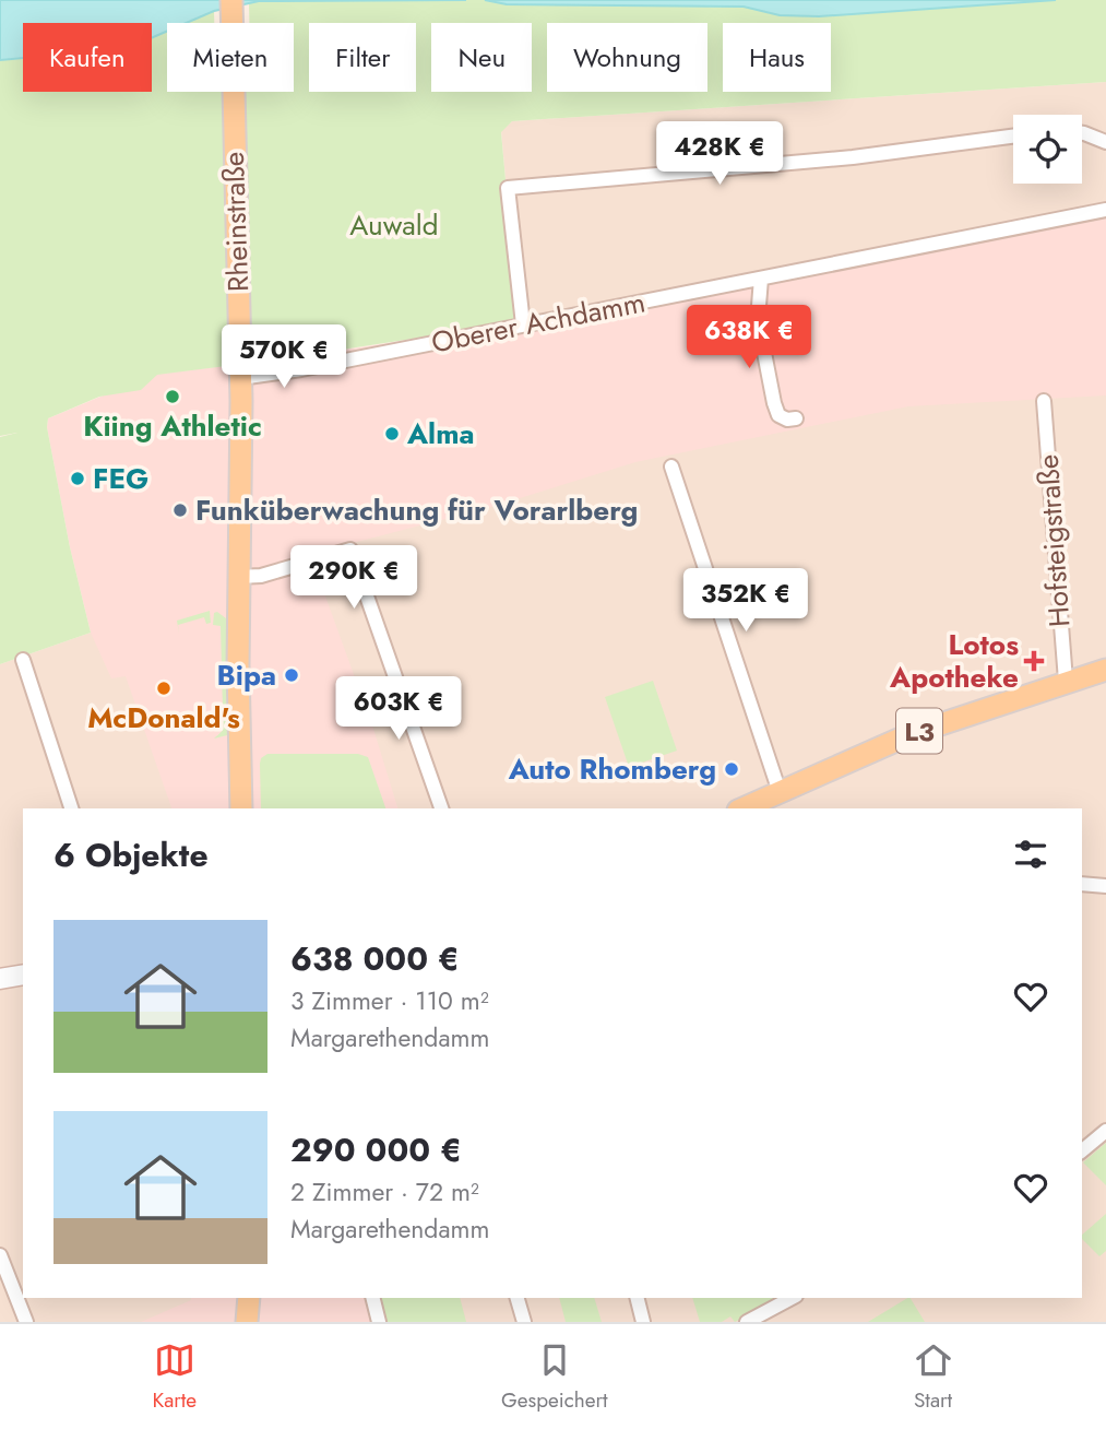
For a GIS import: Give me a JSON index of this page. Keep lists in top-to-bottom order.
{
  "streets": {
    "main road": ["Rheinstraße", "L3"],
    "street": ["Oberer Achdamm", "Hofsteigstraße"]
  },
  "crossings": [
    ["Rheinstraße", "Oberer Achdamm"],
    ["Hofsteigstraße", "L3"]
  ],
  "parks": ["Auwald"],
  "places": {
    "other": [
      "Kiing Athletic",
      "Alma",
      "FEG",
      "Funküberwachung für Vorarlberg",
      "Bipa",
      "McDonald's",
      "Auto Rhomberg"
    ],
    "health": ["Lotos Apotheke"]
  },
  "page": {
    "chip": [
      "Kaufen",
      "Mieten",
      "Filter",
      "Neu",
      "Wohnung",
      "Haus"
    ],
    "price": [
      "428K €",
      "638K €",
      "570K €",
      "290K €",
      "352K €",
      "603K €"
    ],
    "heading": "6 Objekte",
    "list": [
      {
        "name": "638 000 €",
        "note": "3 Zimmer · 110 m² · Margarethendamm"
      },
      {
        "name": "290 000 €",
        "note": "2 Zimmer · 72 m² · Margarethendamm"
      }
    ],
    "tabs": ["Karte", "Gespeichert", "Start"]
  }
}
